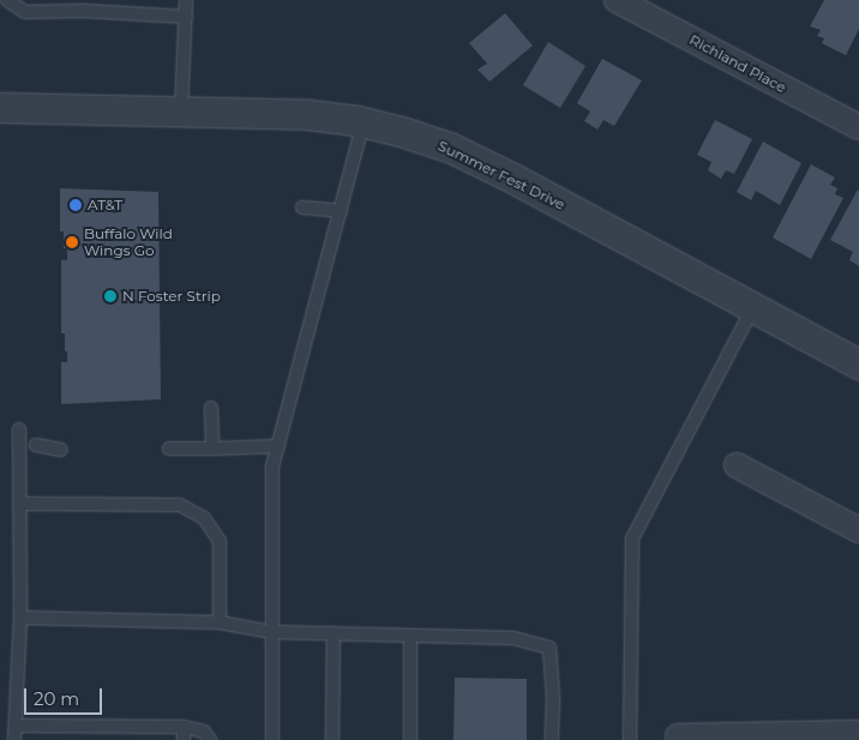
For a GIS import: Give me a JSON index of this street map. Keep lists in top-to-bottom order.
{
  "streets": {
    "street": ["Richland Place", "Summer Fest Drive"]
  },
  "places": ["AT&T", "Buffalo Wild Wings Go", "N Foster Strip"],
  "scale_bar": "20 m"
}
